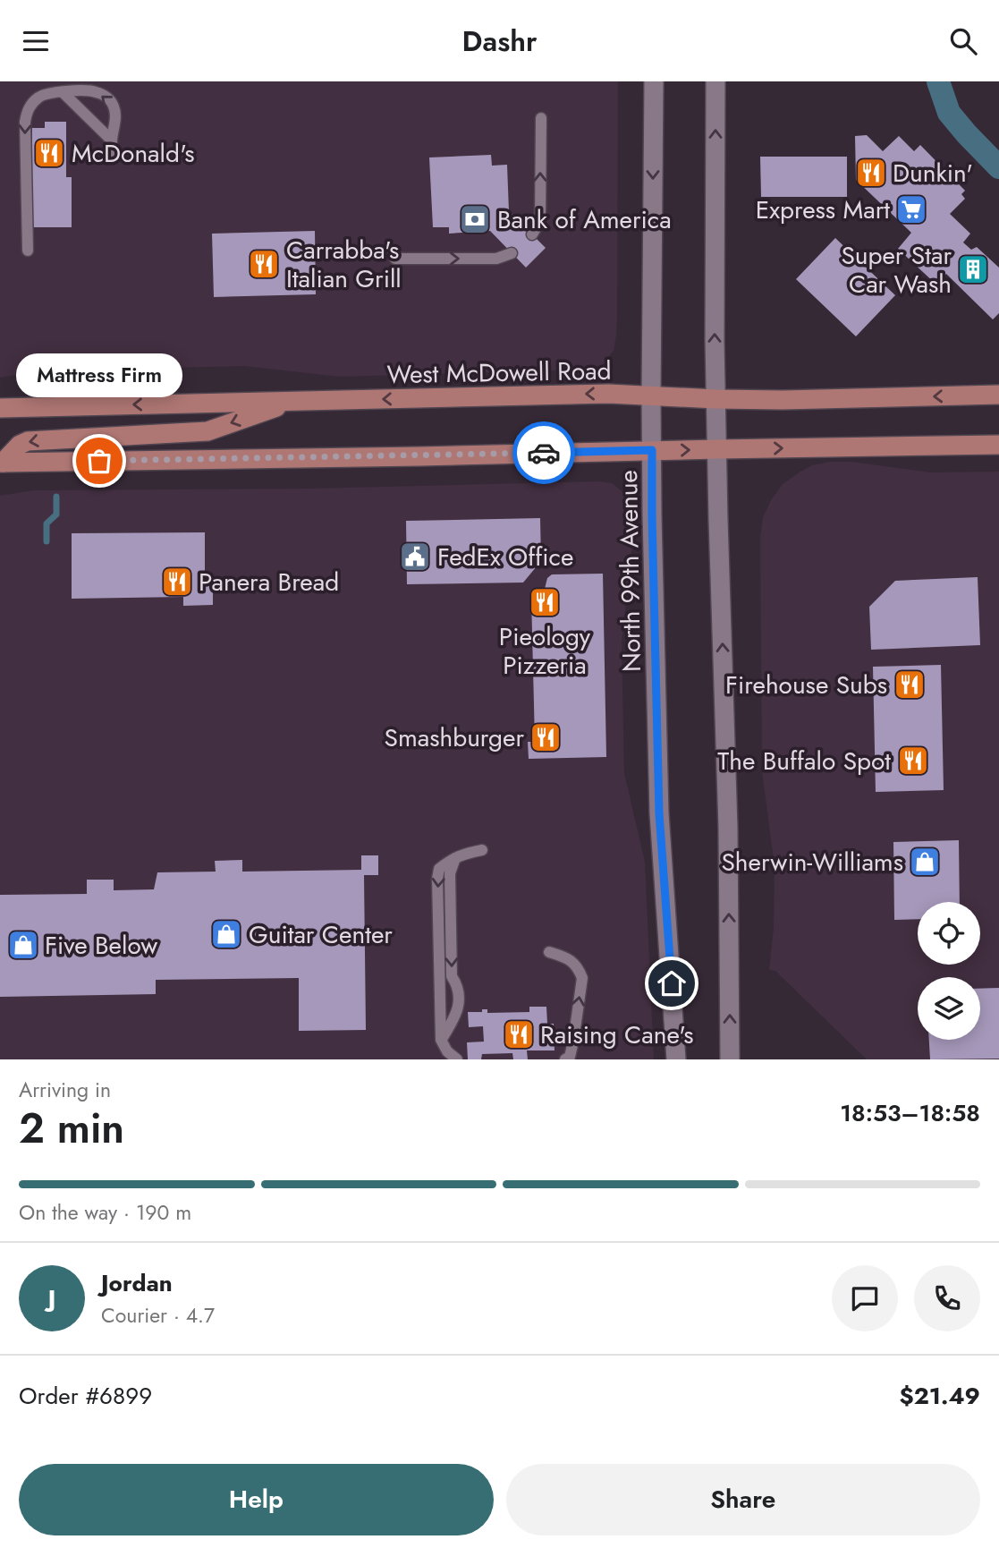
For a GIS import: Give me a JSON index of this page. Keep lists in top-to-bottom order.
{
  "streets": {
    "main road": ["West McDowell Road", "North 99th Avenue"]
  },
  "crossings": [
    ["West McDowell Road", "North 99th Avenue"]
  ],
  "places": {
    "restaurant": [
      "McDonald's",
      "Dunkin'",
      "Carrabba's Italian Grill",
      "Panera Bread",
      "Pieology Pizzeria",
      "Firehouse Subs",
      "Smashburger",
      "The Buffalo Spot",
      "Raising Cane's"
    ],
    "supermarket": ["Express Mart"],
    "bank": ["Bank of America"],
    "building": ["Super Star Car Wash"],
    "other": ["Mattress Firm"],
    "public building": ["FedEx Office"],
    "shop": ["Sherwin-Williams", "Guitar Center", "Five Below"]
  },
  "page": {
    "header": "Dashr",
    "bubble": "Mattress Firm",
    "heading": ["2 min", "Arriving in", "18:53–18:58"],
    "panel": [
      "Jordan",
      "Courier · 4.7",
      "Order #6899",
      "$21.49"
    ],
    "bar": "On the way · 190 m",
    "round": "J",
    "buttons": ["Help", "Share"]
  }
}
